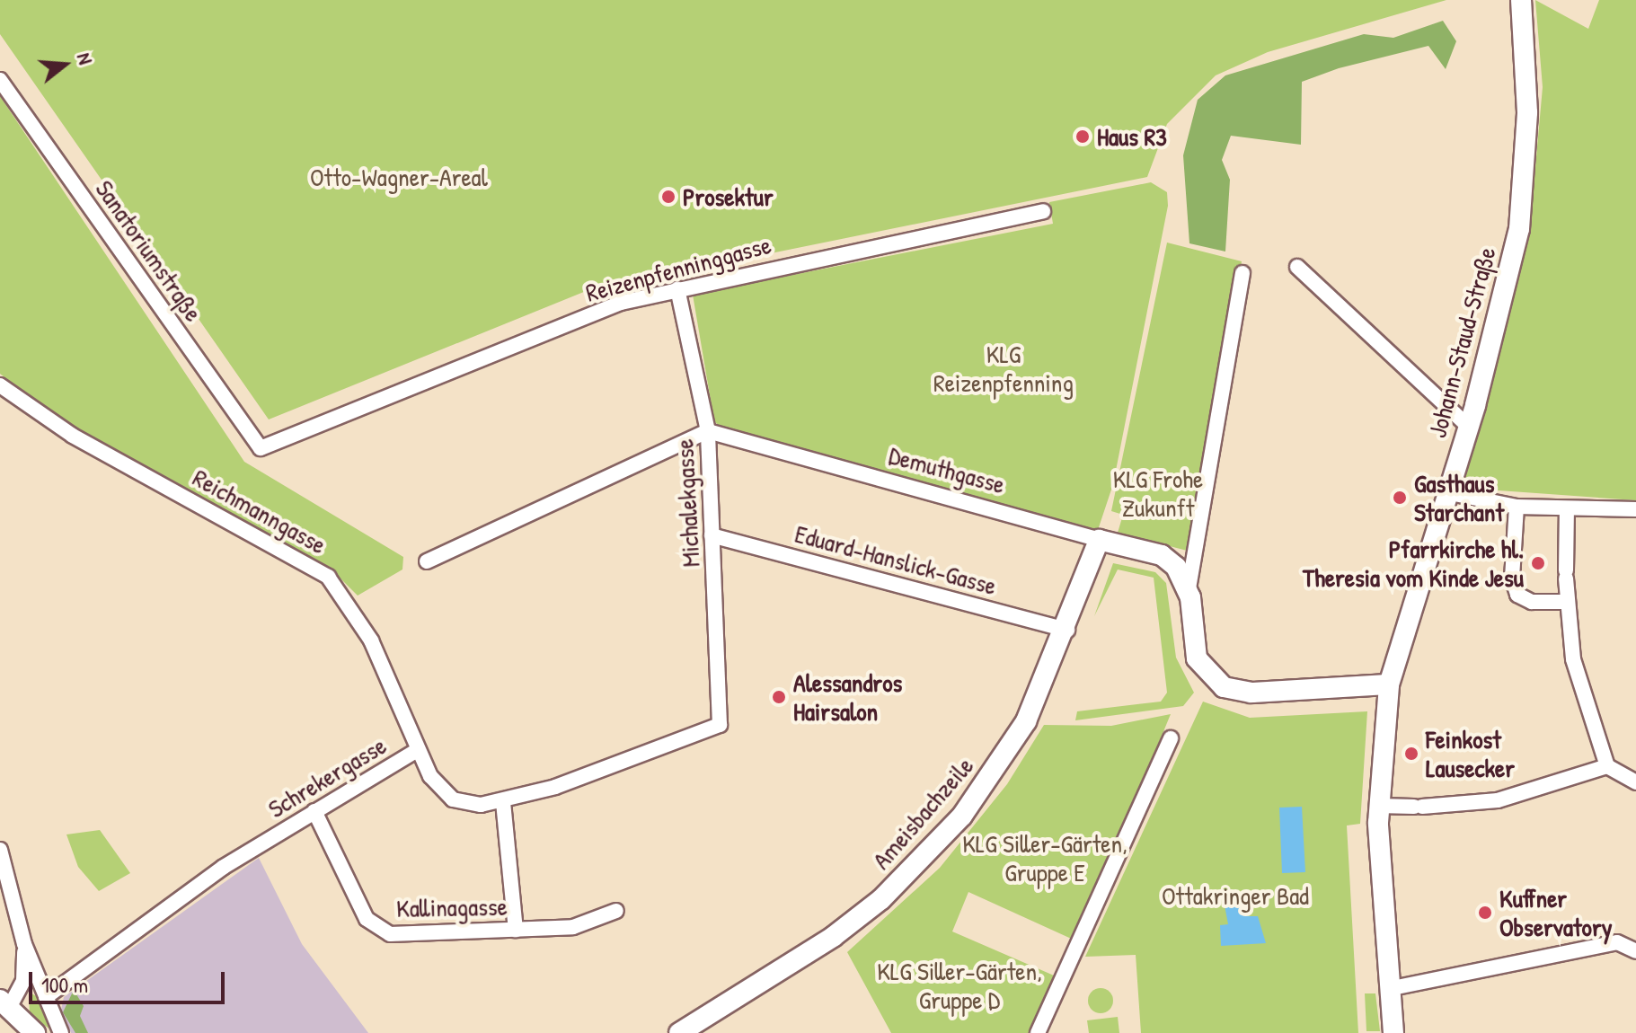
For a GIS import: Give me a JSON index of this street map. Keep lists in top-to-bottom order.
{
  "streets": {
    "street": [
      "Sanatoriumstraße",
      "Reizenpfenninggasse",
      "Johann-Staud-Straße",
      "Demuthgasse",
      "Michalekgasse",
      "Reichmanngasse",
      "Eduard-Hanslick-Gasse",
      "Schrekergasse",
      "Ameisbachzeile",
      "Kallinagasse"
    ]
  },
  "crossings": [
    ["Sanatoriumstraße", "Reizenpfenninggasse"],
    ["Reizenpfenninggasse", "Michalekgasse"],
    ["Demuthgasse", "Michalekgasse"],
    ["Demuthgasse", "Ameisbachzeile"],
    ["Michalekgasse", "Eduard-Hanslick-Gasse"],
    ["Michalekgasse", "Schrekergasse"],
    ["Reichmanngasse", "Schrekergasse"],
    ["Eduard-Hanslick-Gasse", "Ameisbachzeile"],
    ["Schrekergasse", "Kallinagasse"]
  ],
  "parks": [
    "Otto-Wagner-Areal",
    "KLG Reizenpfenning",
    "KLG Frohe Zukunft",
    "KLG Siller-Gärten, Gruppe E",
    "Ottakringer Bad",
    "KLG Siller-Gärten, Gruppe D"
  ],
  "places": [
    "Haus R3",
    "Prosektur",
    "Gasthaus Starchant",
    "Pfarrkirche hl. Theresia vom Kinde Jesu",
    "Alessandros Hairsalon",
    "Feinkost Lausecker",
    "Kuffner Observatory"
  ],
  "scale_bar": "100 m",
  "north": "right"
}
